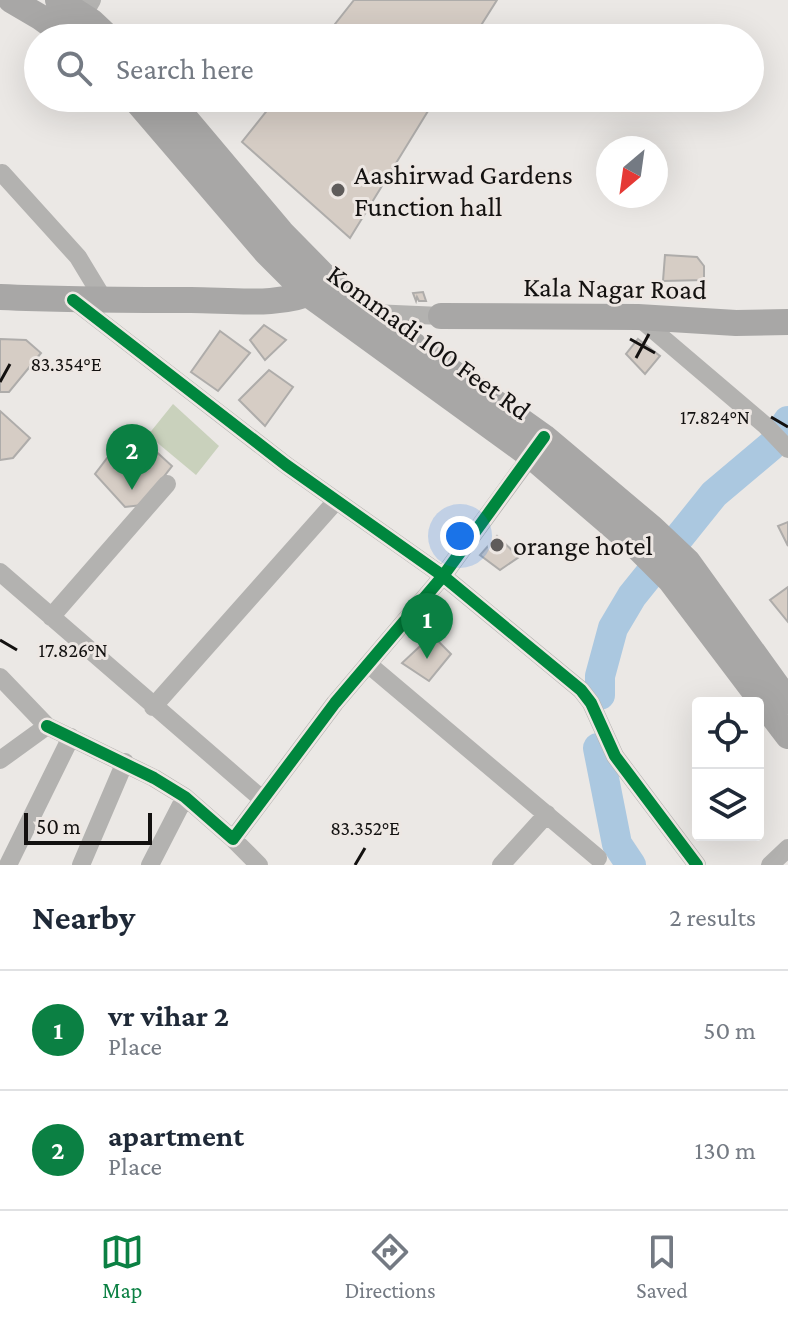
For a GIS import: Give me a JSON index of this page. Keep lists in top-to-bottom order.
{
  "streets": {
    "main road": ["Kala Nagar Road", "Kommadi 100 Feet Rd"]
  },
  "places": ["Aashirwad Gardens Function hall", "orange hotel"],
  "scale_bar": "50 m",
  "north": "bottom left",
  "page": {
    "search": "Search here",
    "pins": ["2", "1"],
    "scale": "50 m",
    "heading": ["Nearby", "2 results"],
    "list": [
      {
        "mark": "1",
        "name": "vr vihar 2",
        "note": "Place",
        "value": "50 m"
      },
      {
        "mark": "2",
        "name": "apartment",
        "note": "Place",
        "value": "130 m"
      }
    ],
    "nav": ["Map", "Directions", "Saved"]
  },
  "coordinates": [
    "83.354°E",
    "17.824°N",
    "17.826°N",
    "83.352°E"
  ]
}
